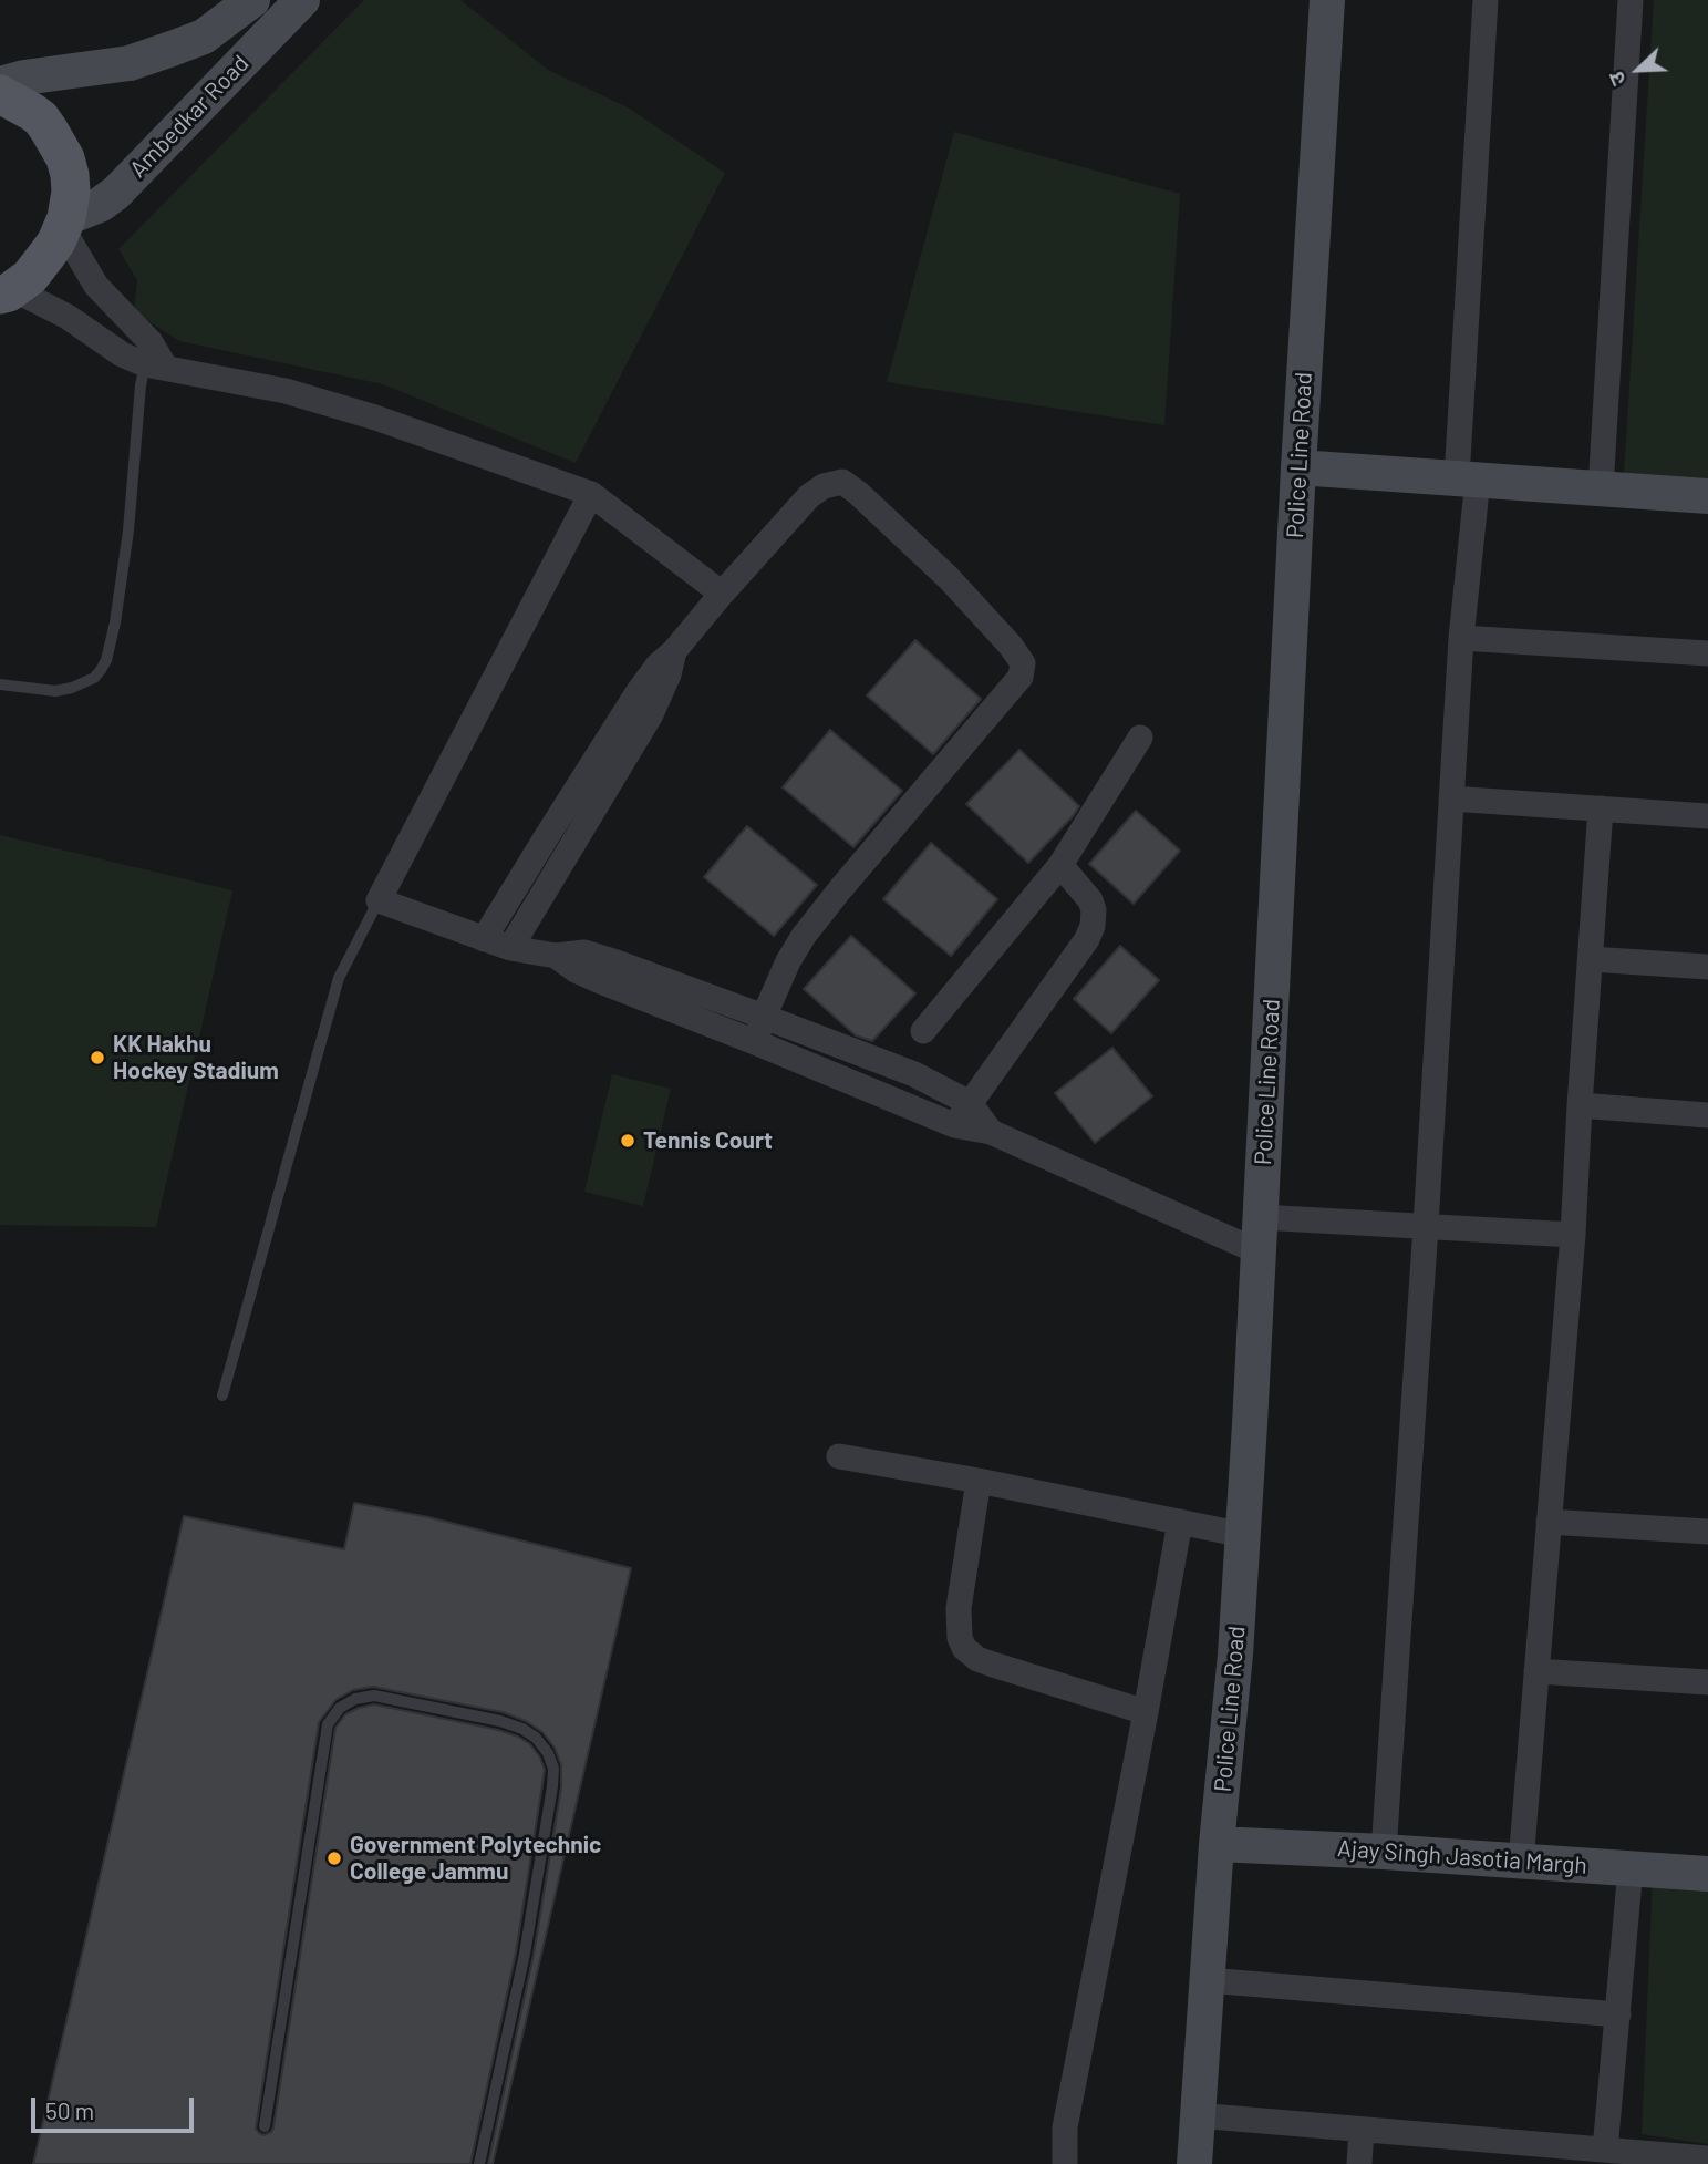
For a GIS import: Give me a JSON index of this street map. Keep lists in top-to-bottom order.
{
  "streets": {
    "main road": ["Ambedkar Road", "Police Line Road", "Ajay Singh Jasotia Margh"]
  },
  "crossings": [
    ["Police Line Road", "Ajay Singh Jasotia Margh"]
  ],
  "places": ["KK Hakhu Hockey Stadium", "Tennis Court", "Government Polytechnic College Jammu"],
  "scale_bar": "50 m",
  "north": "bottom left"
}
